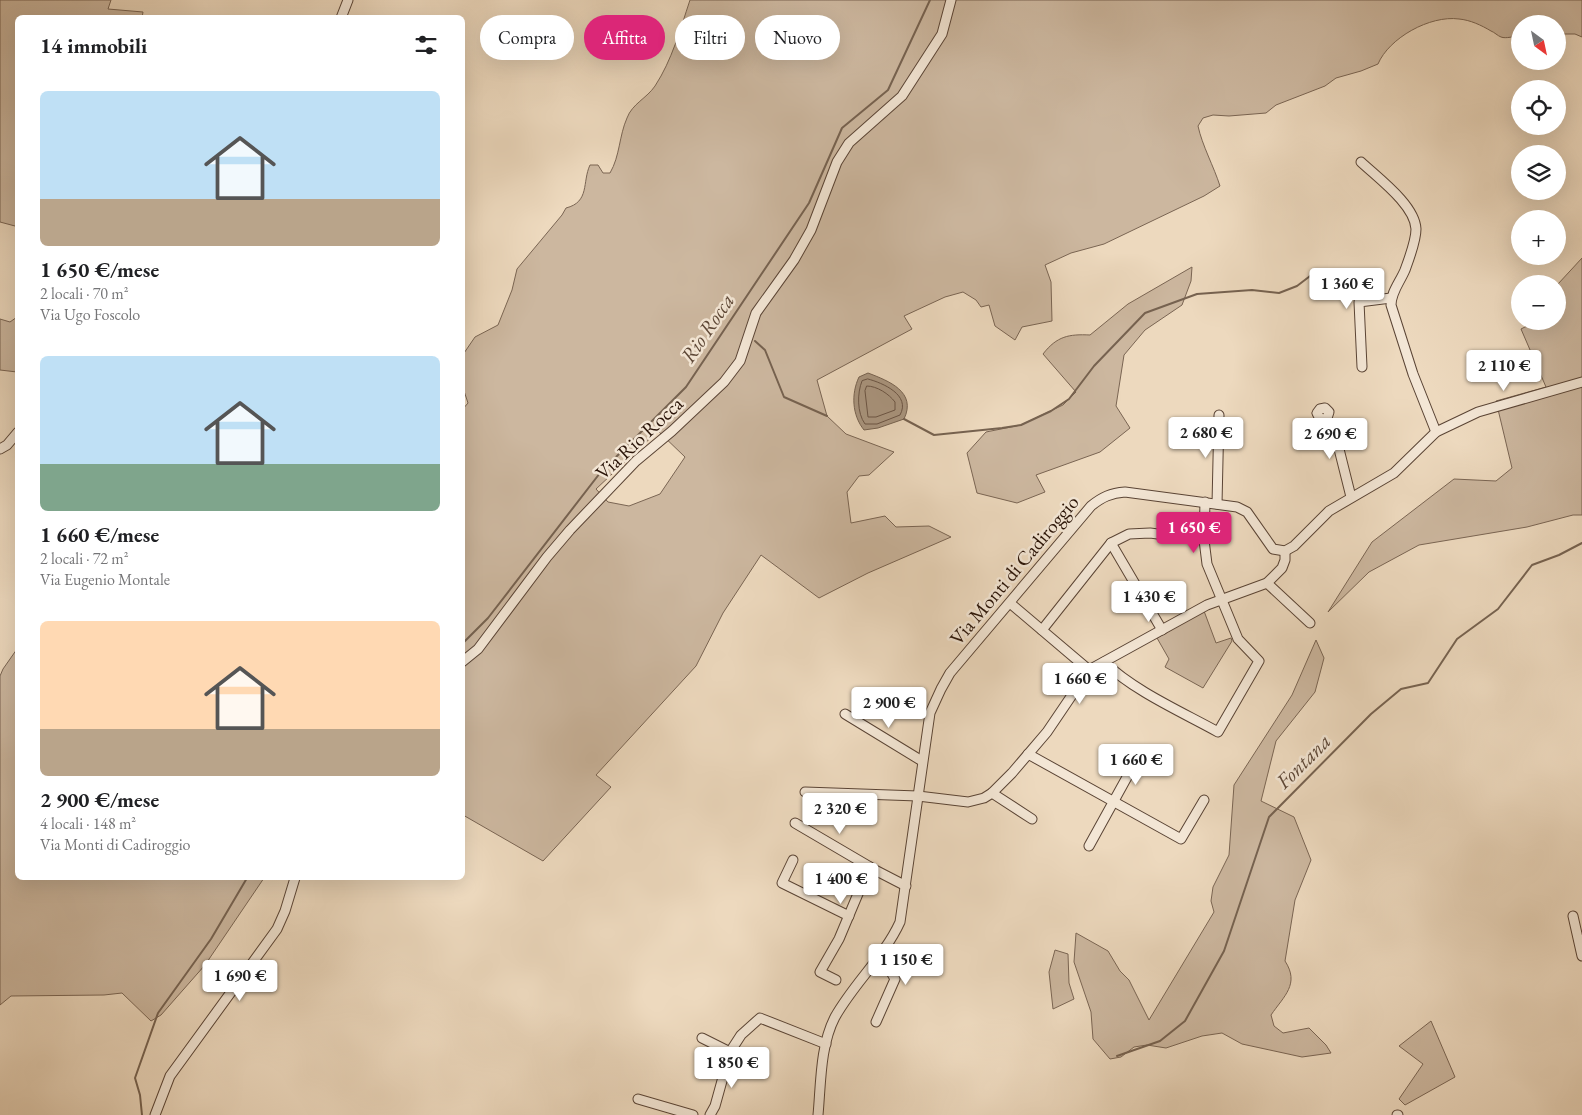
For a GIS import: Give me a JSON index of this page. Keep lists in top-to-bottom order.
{
  "streets": {
    "street": ["Via Rio Rocca", "Via Monti di Cadiroggio"]
  },
  "water": ["Rio Rocca", "Fontana"],
  "north": "bottom right",
  "page": {
    "map_buttons": ["+", "−"],
    "chip": [
      "Compra",
      "Affitta",
      "Filtri",
      "Nuovo"
    ],
    "heading": "14 immobili",
    "list": [
      {
        "name": "1 650 €/mese",
        "note": "2 locali · 70 m² · Via Ugo Foscolo"
      },
      {
        "name": "1 660 €/mese",
        "note": "2 locali · 72 m² · Via Eugenio Montale"
      },
      {
        "name": "2 900 €/mese",
        "note": "4 locali · 148 m² · Via Monti di Cadiroggio"
      }
    ],
    "price": [
      "1 360 €",
      "2 110 €",
      "2 680 €",
      "2 690 €",
      "1 650 €",
      "1 430 €",
      "1 660 €",
      "2 900 €",
      "1 660 €",
      "2 320 €",
      "1 400 €",
      "1 150 €",
      "1 690 €",
      "1 850 €"
    ]
  }
}
